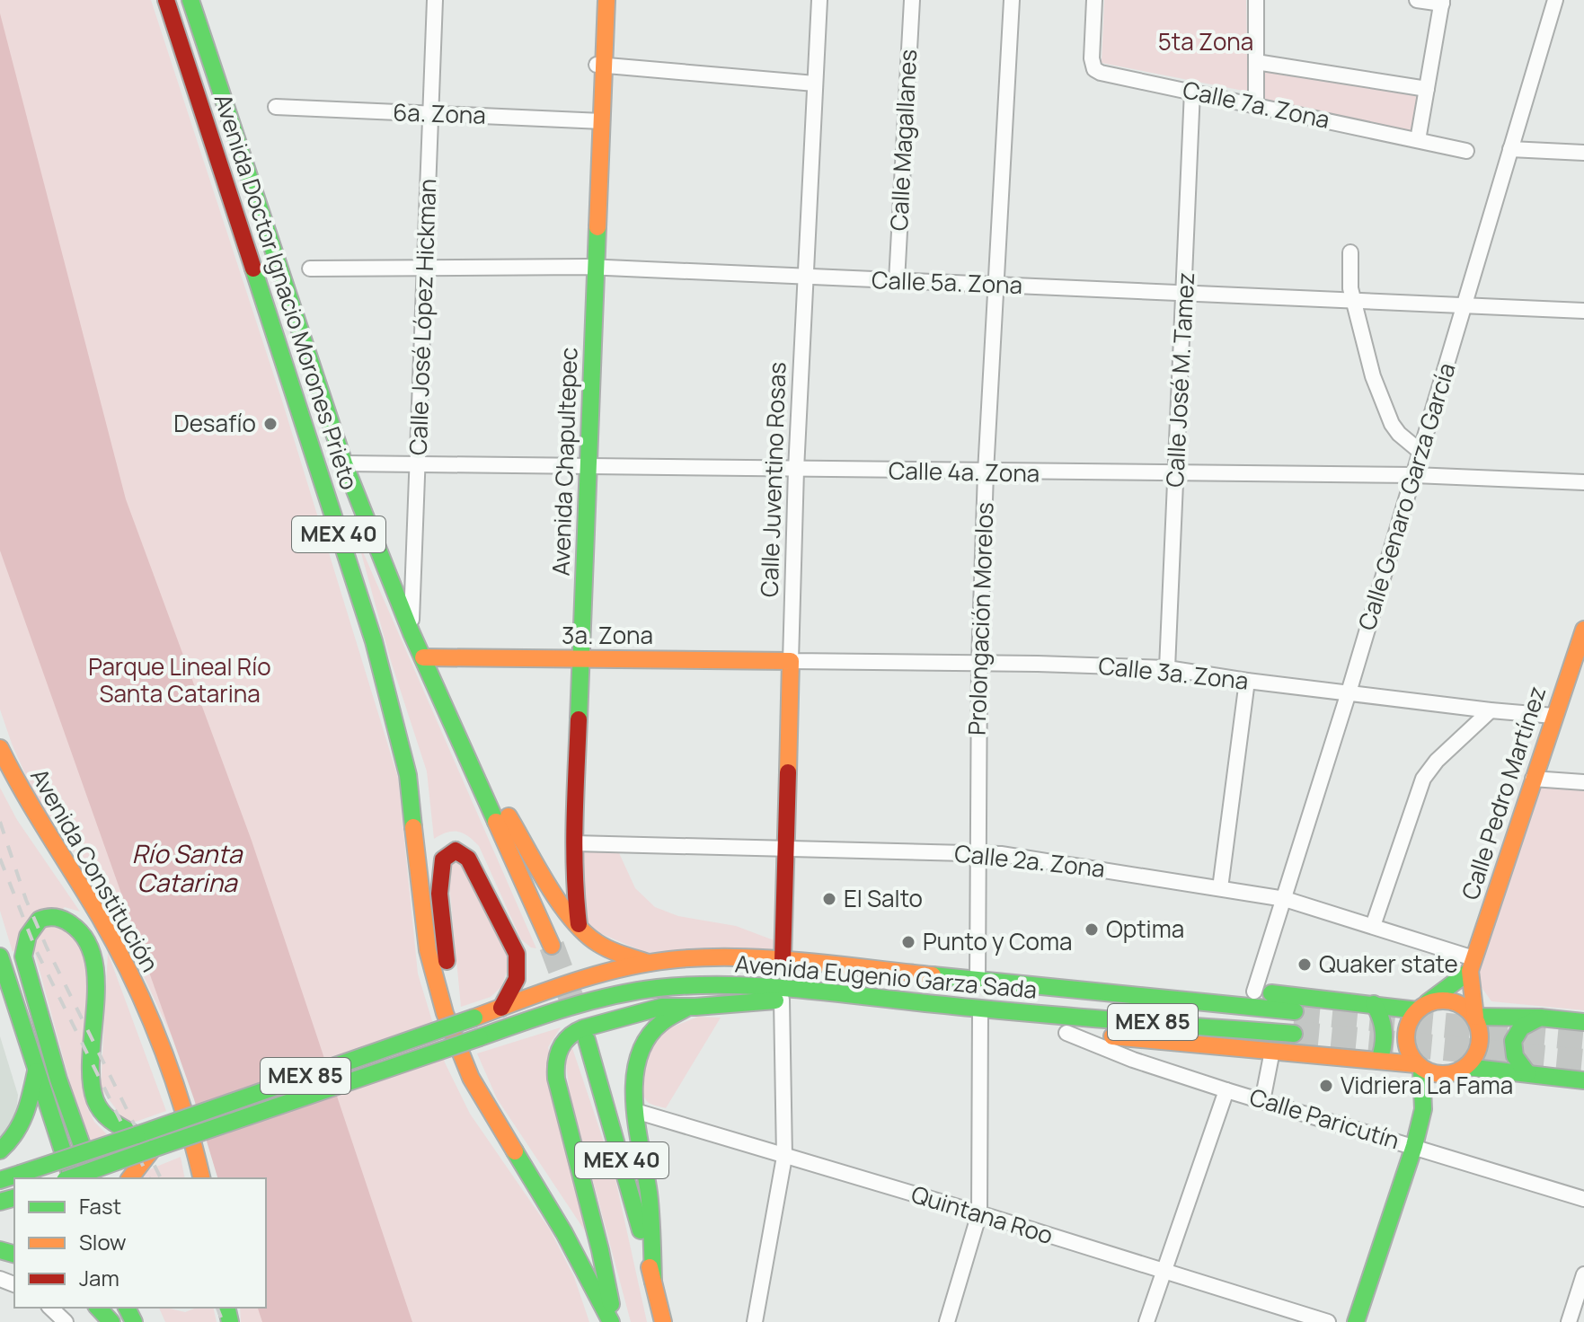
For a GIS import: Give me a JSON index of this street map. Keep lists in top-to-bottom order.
{
  "streets": {
    "main road": [
      "Avenida Doctor Ignacio Morones Prieto",
      "Avenida Chapultepec",
      "Calle Juventino Rosas",
      "MEX 40",
      "3a. Zona",
      "Calle Pedro Martínez",
      "Avenida Constitución",
      "Avenida Eugenio Garza Sada",
      "MEX 85"
    ],
    "street": [
      "Calle 7a. Zona",
      "6a. Zona",
      "Calle Magallanes",
      "Calle 5a. Zona",
      "Calle José López Hickman",
      "Calle José M. Tamez",
      "Calle 4a. Zona",
      "Calle Genaro Garza García",
      "Prolongación Morelos",
      "Calle 3a. Zona",
      "Calle 2a. Zona",
      "Calle Paricutín",
      "Quintana Roo"
    ]
  },
  "crossings": [
    ["Calle 7a. Zona", "Calle José M. Tamez"],
    ["6a. Zona", "Calle José López Hickman"],
    ["6a. Zona", "Avenida Chapultepec"],
    ["Calle Magallanes", "Calle 5a. Zona"],
    ["Calle 5a. Zona", "Calle José López Hickman"],
    ["Calle 5a. Zona", "Calle José M. Tamez"],
    ["Calle 5a. Zona", "Avenida Chapultepec"],
    ["Calle 5a. Zona", "Calle Juventino Rosas"],
    ["Calle 5a. Zona", "Calle Genaro Garza García"],
    ["Calle 5a. Zona", "Prolongación Morelos"],
    ["Avenida Doctor Ignacio Morones Prieto", "Calle José López Hickman"],
    ["Avenida Doctor Ignacio Morones Prieto", "Calle 4a. Zona"],
    ["Avenida Doctor Ignacio Morones Prieto", "3a. Zona"],
    ["Calle José López Hickman", "Calle 4a. Zona"],
    ["Calle José M. Tamez", "Calle 4a. Zona"],
    ["Calle José M. Tamez", "Calle 3a. Zona"],
    ["Avenida Chapultepec", "Calle 4a. Zona"],
    ["Avenida Chapultepec", "3a. Zona"],
    ["Avenida Chapultepec", "Calle 2a. Zona"],
    ["Calle 4a. Zona", "Calle Juventino Rosas"],
    ["Calle 4a. Zona", "Calle Genaro Garza García"],
    ["Calle 4a. Zona", "Prolongación Morelos"],
    ["Calle Juventino Rosas", "3a. Zona"],
    ["Calle Juventino Rosas", "Calle 3a. Zona"],
    ["Calle Juventino Rosas", "Calle 2a. Zona"],
    ["Calle Juventino Rosas", "Avenida Eugenio Garza Sada"],
    ["Calle Genaro Garza García", "Calle 3a. Zona"],
    ["Calle Genaro Garza García", "Calle 2a. Zona"],
    ["Prolongación Morelos", "Calle 3a. Zona"],
    ["Prolongación Morelos", "Calle 2a. Zona"],
    ["Prolongación Morelos", "Avenida Eugenio Garza Sada"],
    ["3a. Zona", "Calle 3a. Zona"],
    ["Calle 3a. Zona", "Calle Pedro Martínez"],
    ["Calle Pedro Martínez", "Calle 2a. Zona"],
    ["Avenida Eugenio Garza Sada", "MEX 85"]
  ],
  "water": ["Río Santa Catarina"],
  "parks": ["5ta Zona", "Parque Lineal Río Santa Catarina"],
  "places": [
    "Desafío",
    "El Salto",
    "Optima",
    "Punto y Coma",
    "Quaker state",
    "Vidriera La Fama"
  ],
  "legend": ["Fast", "Slow", "Jam"]
}
